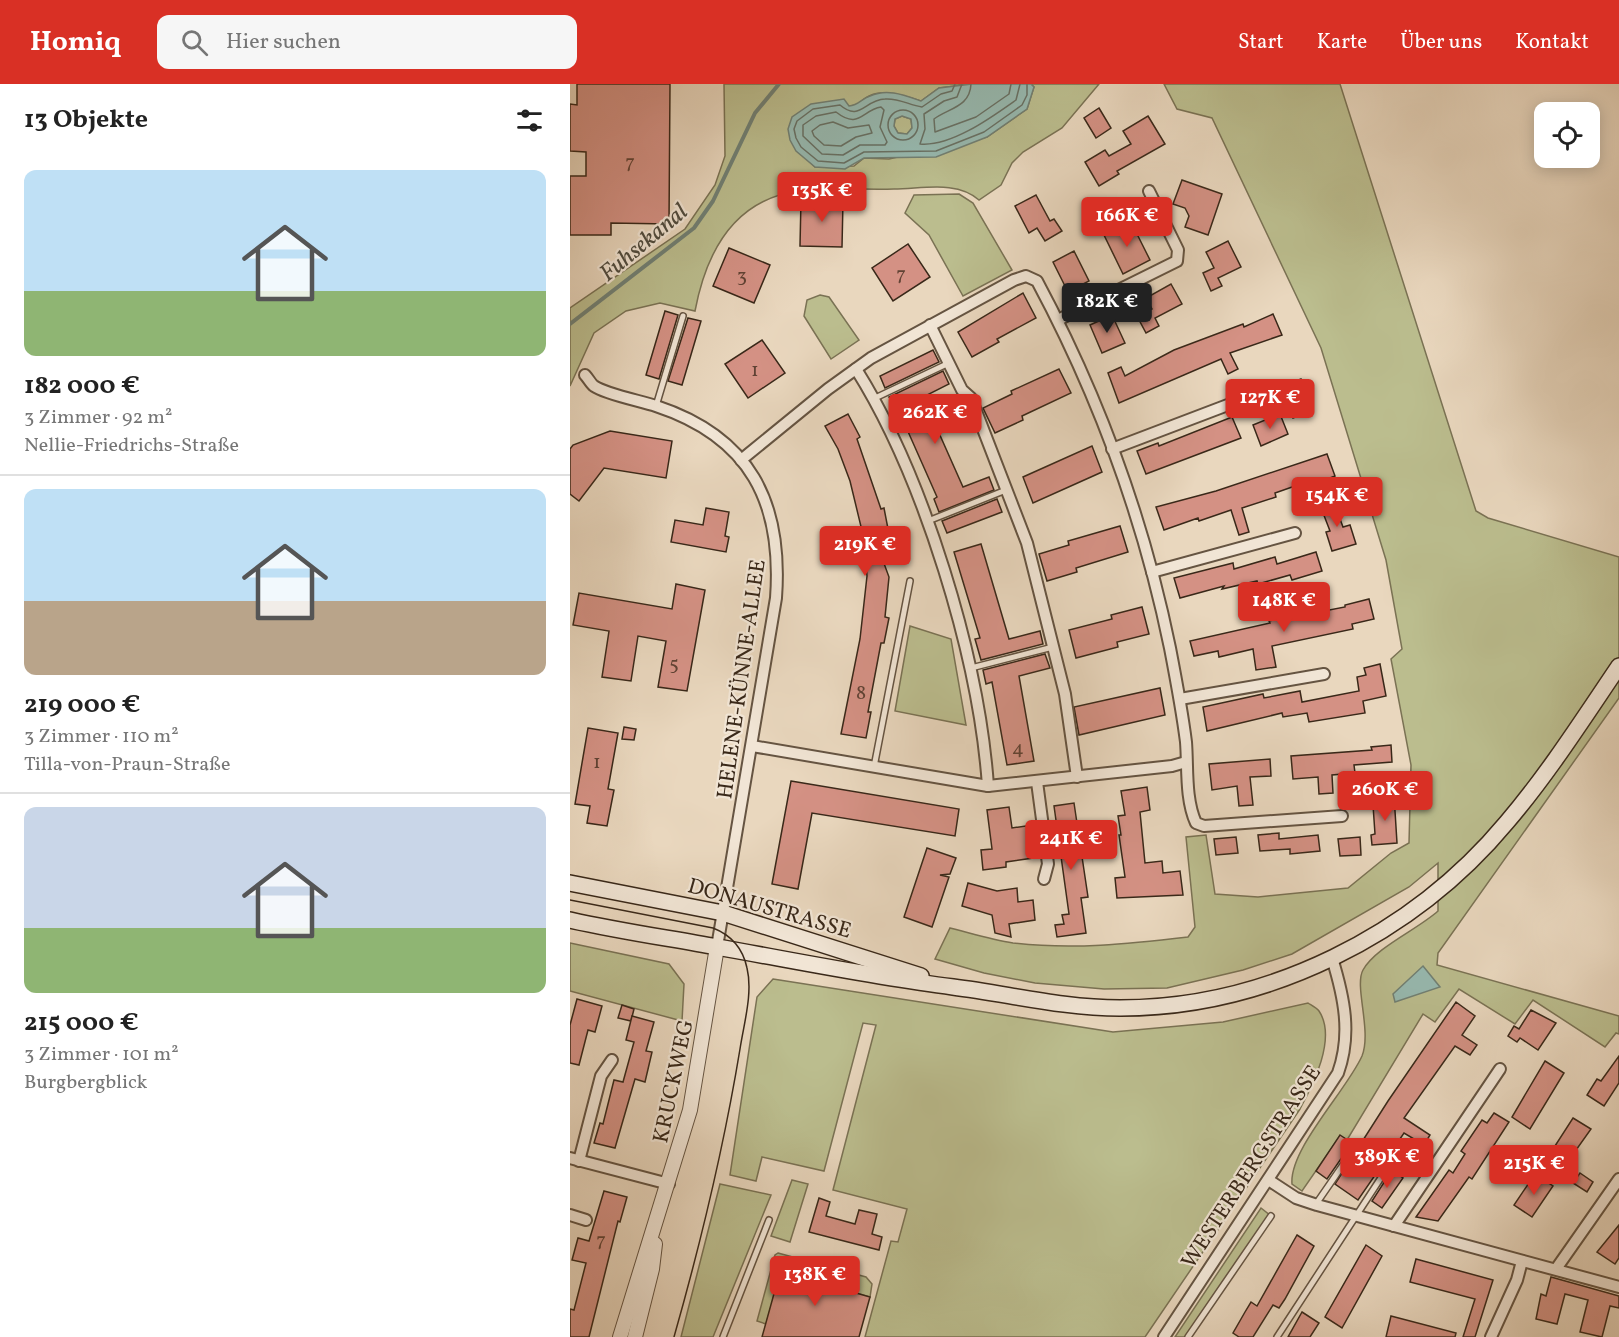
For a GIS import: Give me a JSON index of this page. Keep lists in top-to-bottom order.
{
  "streets": {
    "main road": ["DONAUSTRASSE"],
    "street": ["HELENE-KÜNNE-ALLEE", "KRUCKWEG", "WESTERBERGSTRASSE"]
  },
  "crossings": [
    ["HELENE-KÜNNE-ALLEE", "DONAUSTRASSE"],
    ["HELENE-KÜNNE-ALLEE", "KRUCKWEG"],
    ["DONAUSTRASSE", "KRUCKWEG"],
    ["DONAUSTRASSE", "WESTERBERGSTRASSE"]
  ],
  "water": ["Fuhsekanal"],
  "house_numbers": [
    "7",
    "7",
    "3",
    "1",
    "5",
    "8",
    "4",
    "1",
    "7"
  ],
  "page": {
    "header": "Homiq",
    "search": "Hier suchen",
    "nav": [
      "Start",
      "Karte",
      "Über uns",
      "Kontakt"
    ],
    "heading": "13 Objekte",
    "list": [
      {
        "name": "182 000 €",
        "note": "3 Zimmer · 92 m² · Nellie-Friedrichs-Straße"
      },
      {
        "name": "219 000 €",
        "note": "3 Zimmer · 110 m² · Tilla-von-Praun-Straße"
      },
      {
        "name": "215 000 €",
        "note": "3 Zimmer · 101 m² · Burgbergblick"
      }
    ],
    "price": [
      "135K €",
      "166K €",
      "182K €",
      "127K €",
      "262K €",
      "154K €",
      "219K €",
      "148K €",
      "260K €",
      "241K €",
      "389K €",
      "215K €",
      "138K €"
    ]
  }
}
